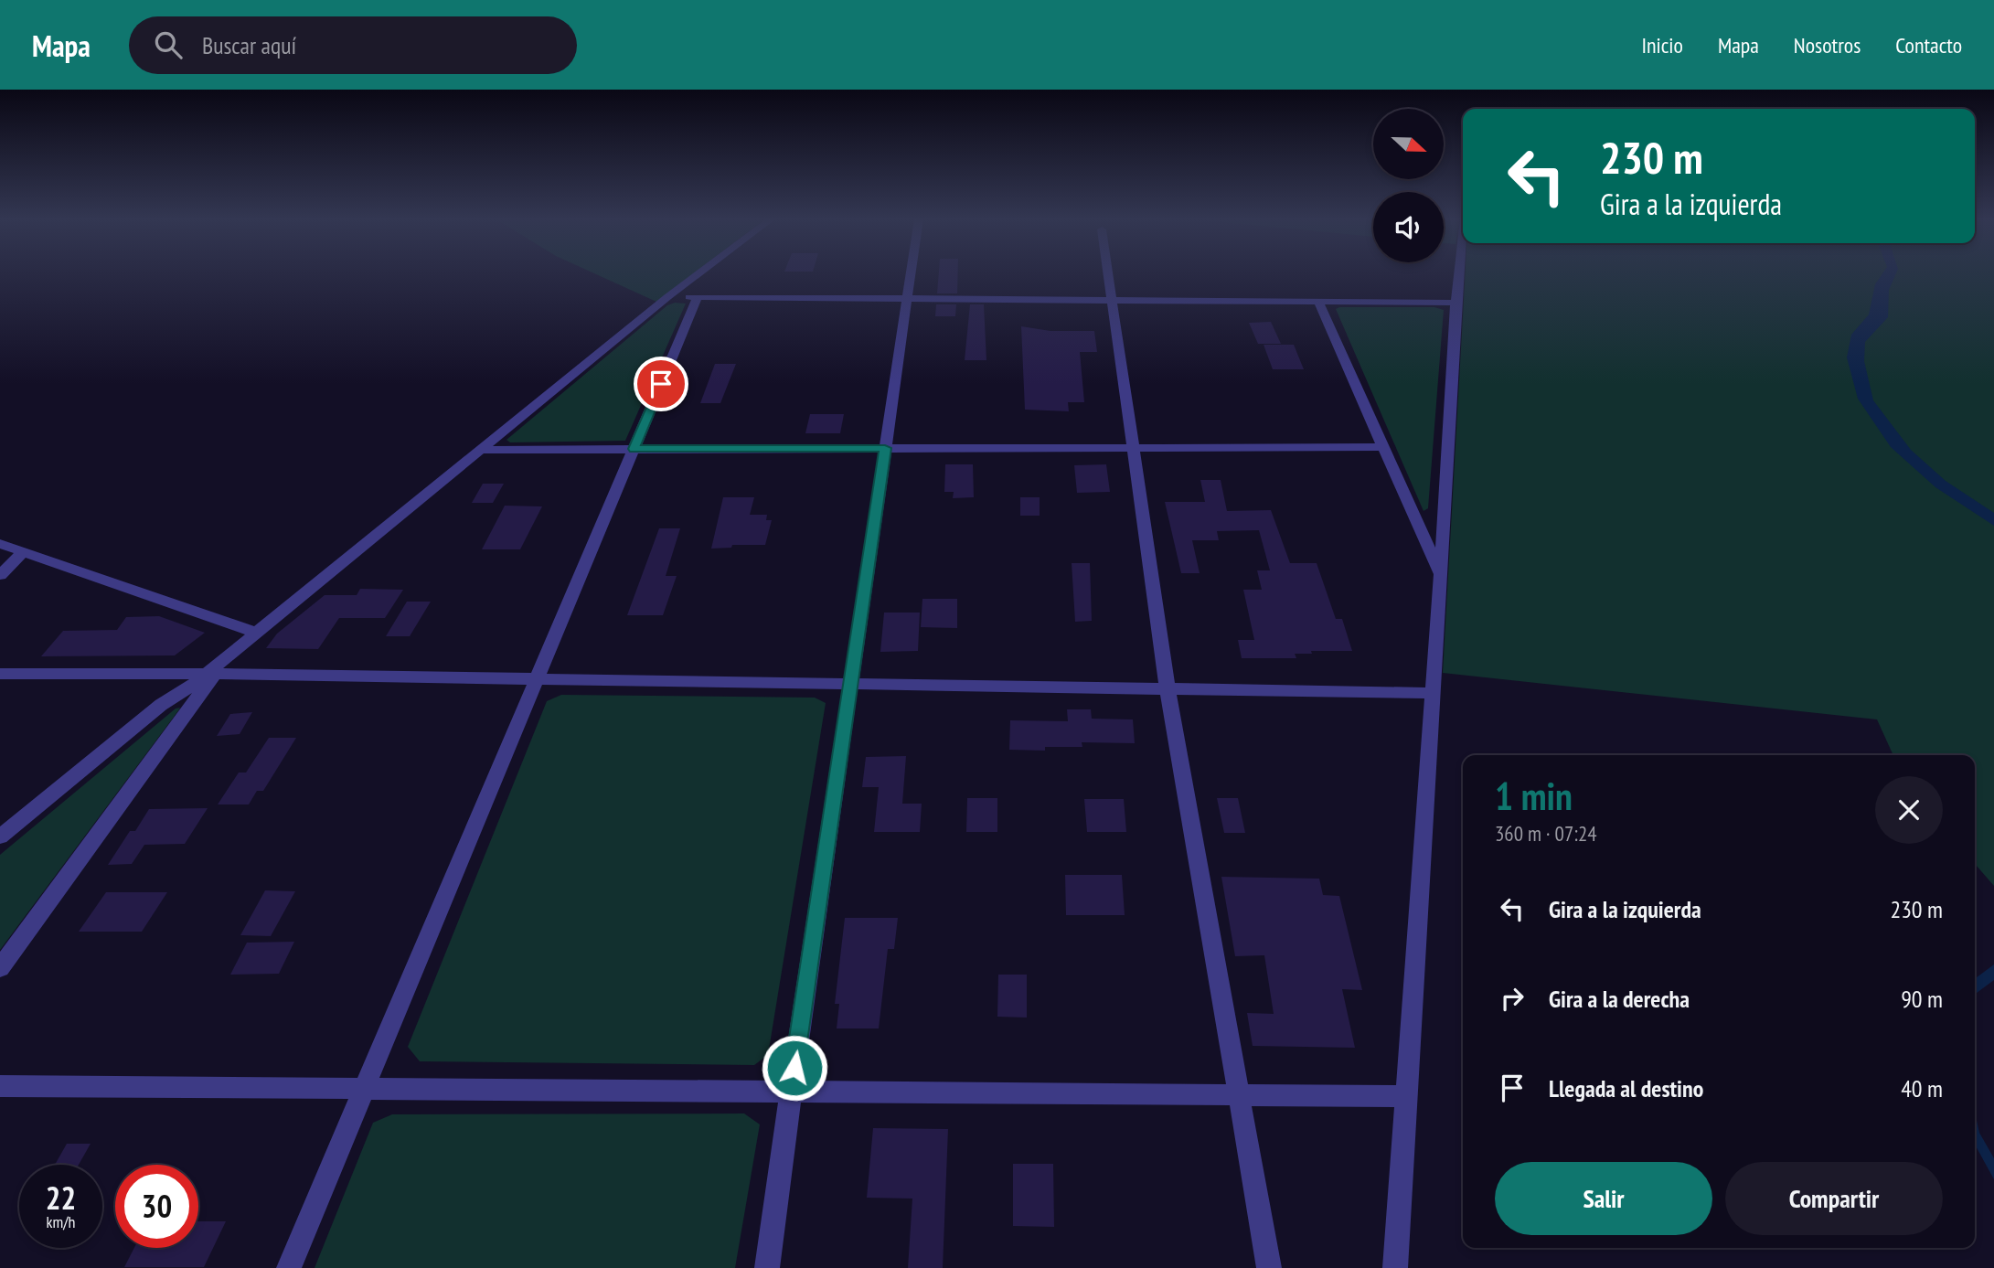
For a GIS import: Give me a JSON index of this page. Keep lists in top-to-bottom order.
{
  "north": "right",
  "page": {
    "header": "Mapa",
    "search": "Buscar aquí",
    "nav": [
      "Inicio",
      "Mapa",
      "Nosotros",
      "Contacto"
    ],
    "turn": ["230 m", "Gira a la izquierda"],
    "heading": ["1 min", "360 m · 07:24"],
    "list": [
      {
        "name": "Gira a la izquierda",
        "value": "230 m"
      },
      {
        "name": "Gira a la derecha",
        "value": "90 m"
      },
      {
        "name": "Llegada al destino",
        "value": "40 m"
      }
    ],
    "buttons": ["Salir", "Compartir"],
    "speed": "22 km/h",
    "limit": "30"
  }
}
